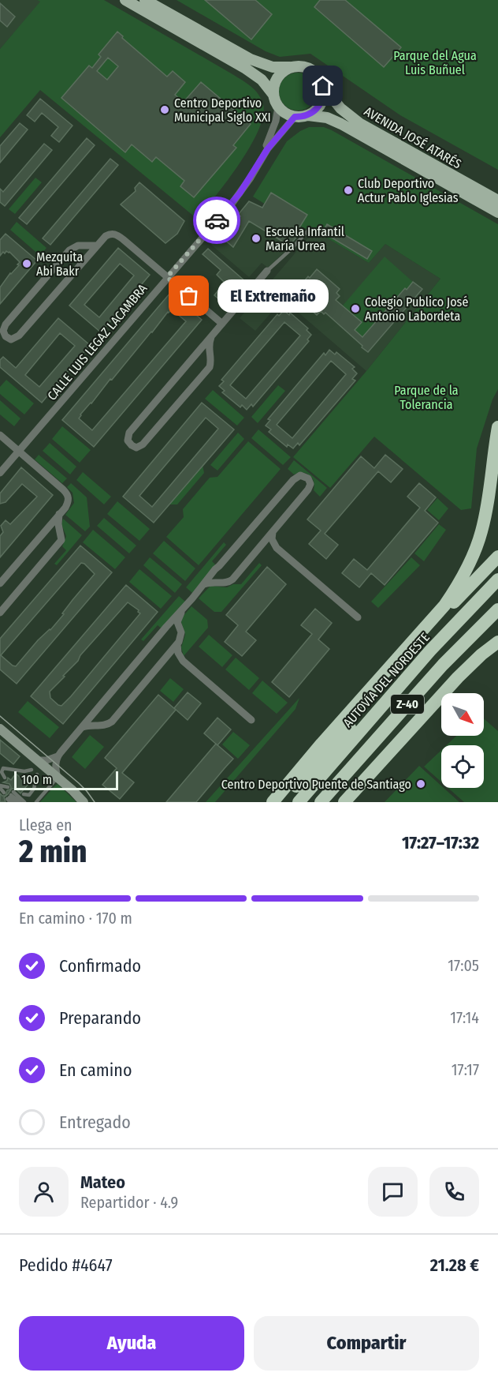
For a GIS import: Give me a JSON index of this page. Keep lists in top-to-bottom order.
{
  "streets": {
    "highway": ["AUTOVÍA DEL NORDESTE", "Z-40"],
    "main road": ["AVENIDA JOSÉ ATARÉS"],
    "street": ["CALLE LUIS LEGAZ LACAMBRA"]
  },
  "crossings": [
    ["AVENIDA JOSÉ ATARÉS", "CALLE LUIS LEGAZ LACAMBRA"]
  ],
  "parks": ["Parque del Agua Luis Buñuel", "Parque de la Tolerancia"],
  "places": [
    "Centro Deportivo Municipal Siglo XXI",
    "Club Deportivo Actur Pablo Iglesias",
    "Escuela Infantil María Urrea",
    "Mezquita Abi Bakr",
    "El Extremaño",
    "Colegio Publico José Antonio Labordeta",
    "Centro Deportivo Puente de Santiago"
  ],
  "scale_bar": "100 m",
  "north": "bottom right",
  "page": {
    "bubble": "El Extremaño",
    "scale": "100 m",
    "heading": ["2 min", "Llega en", "17:27–17:32"],
    "panel": [
      "Mateo",
      "Repartidor · 4.9",
      "Pedido #4647",
      "21.28 €"
    ],
    "bar": "En camino · 170 m",
    "list": [
      ["Confirmado", "17:05"],
      ["Preparando", "17:14"],
      ["En camino", "17:17"],
      "Entregado"
    ],
    "buttons": ["Ayuda", "Compartir"]
  }
}
